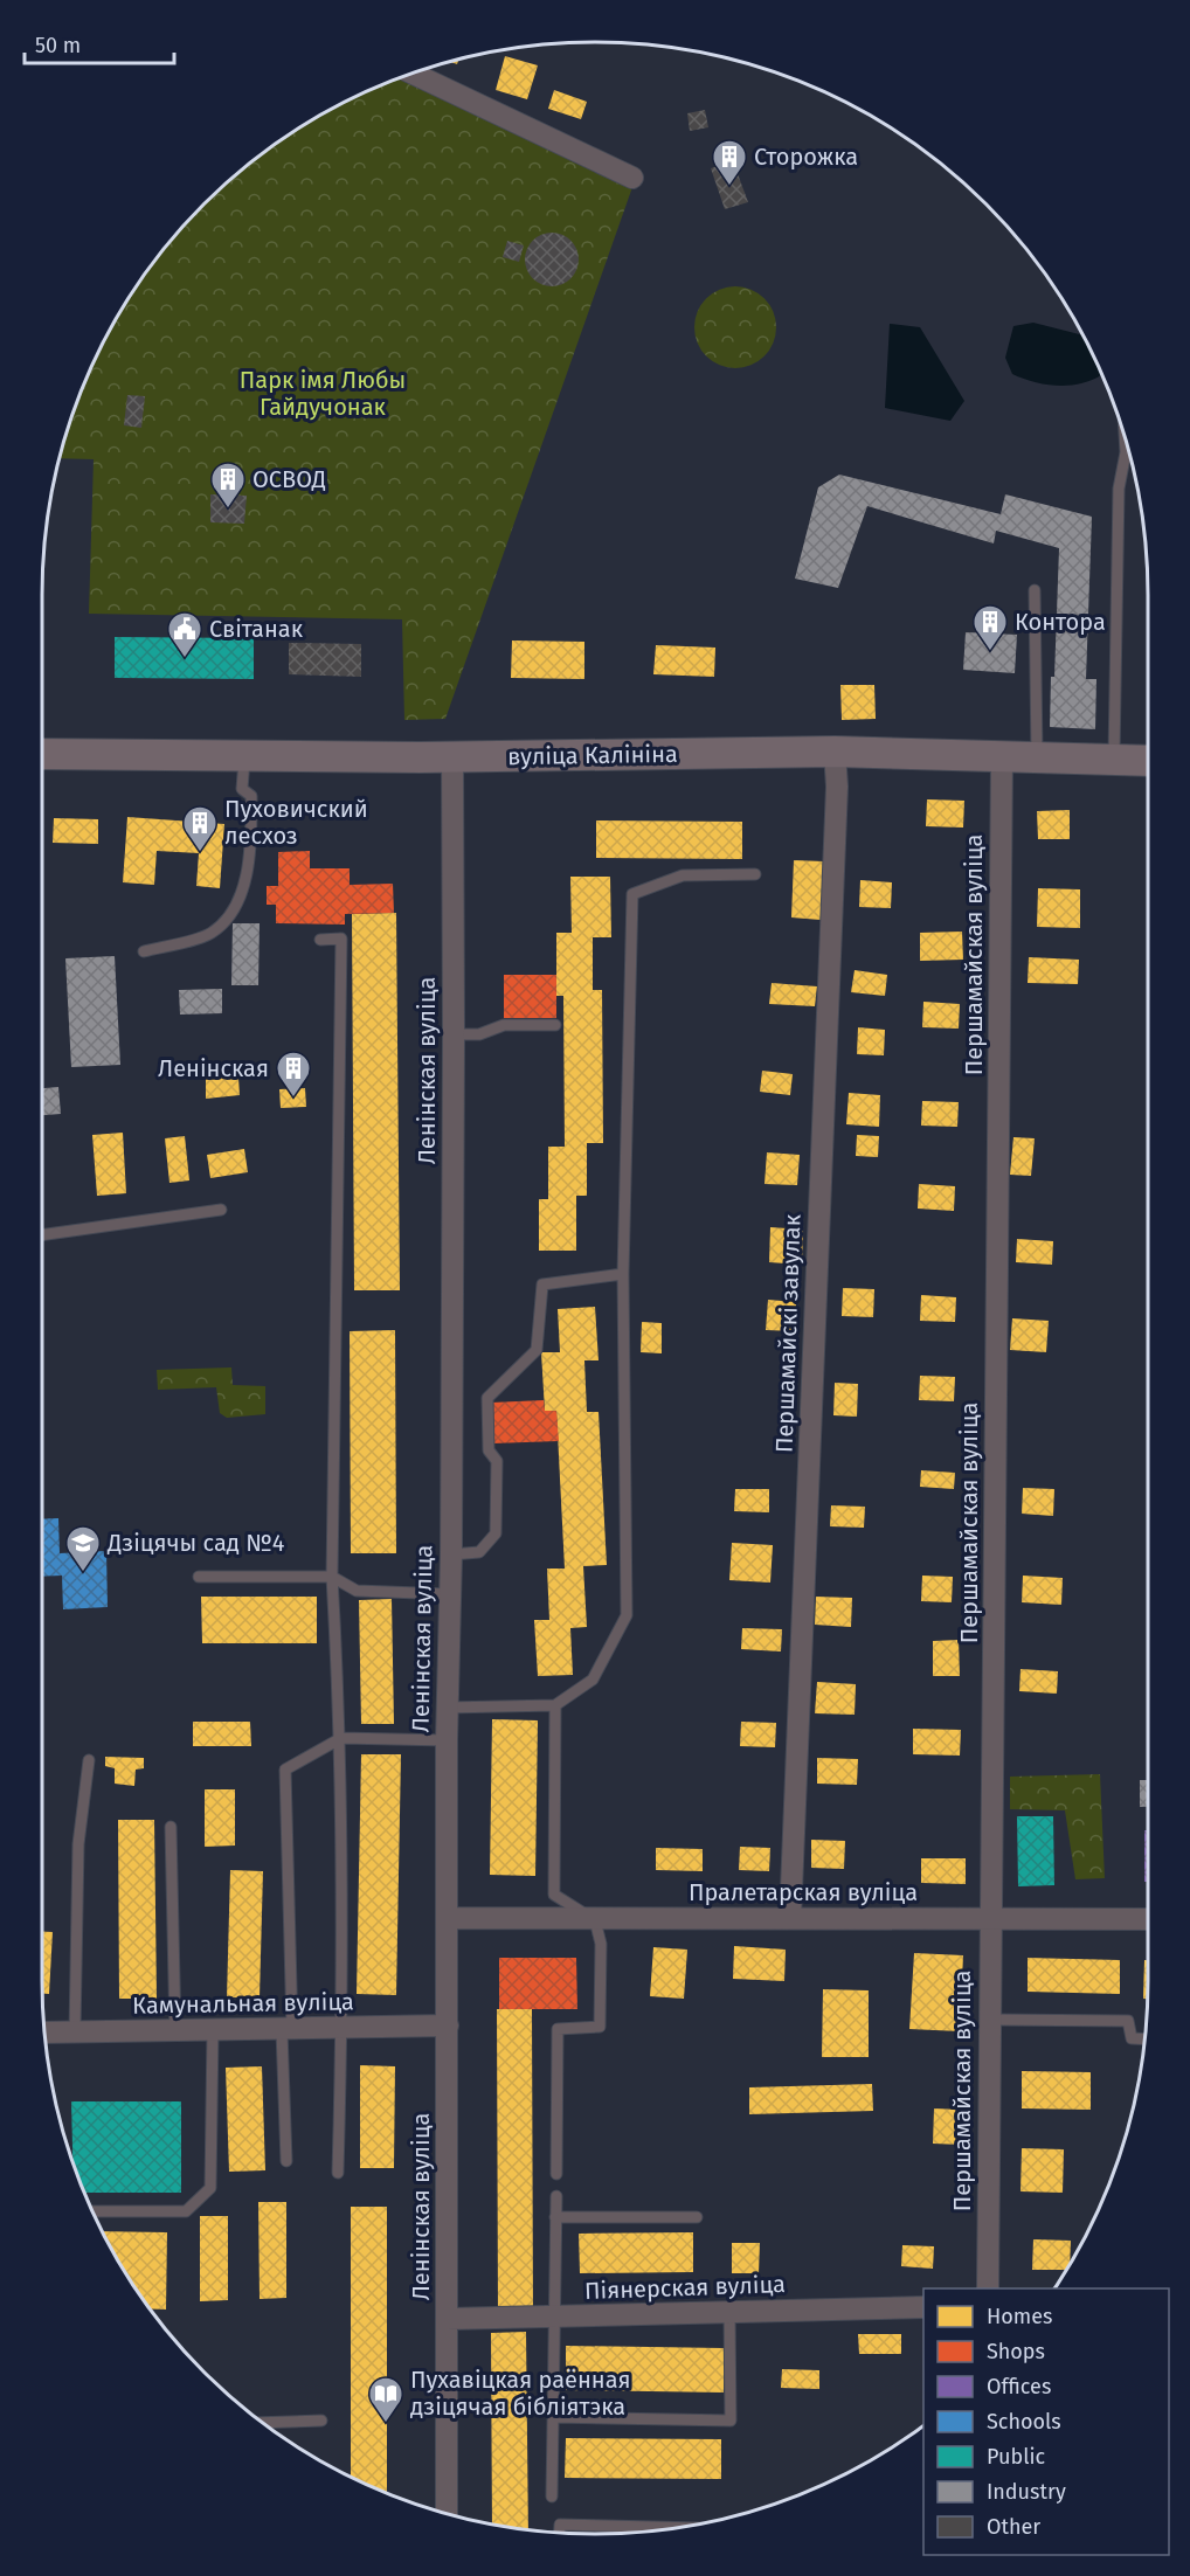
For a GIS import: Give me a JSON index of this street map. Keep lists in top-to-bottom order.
{
  "streets": {
    "main road": ["вуліца Калініна"],
    "street": [
      "Першамайская вуліца",
      "Ленінская вуліца",
      "Першамайскі завулак",
      "Пралетарская вуліца",
      "Камунальная вуліца",
      "Піянерская вуліца"
    ]
  },
  "crossings": [
    ["вуліца Калініна", "Першамайская вуліца"],
    ["вуліца Калініна", "Ленінская вуліца"],
    ["вуліца Калініна", "Першамайскі завулак"],
    ["Першамайская вуліца", "Пралетарская вуліца"],
    ["Ленінская вуліца", "Пралетарская вуліца"],
    ["Ленінская вуліца", "Камунальная вуліца"],
    ["Ленінская вуліца", "Піянерская вуліца"],
    ["Першамайскі завулак", "Пралетарская вуліца"]
  ],
  "parks": ["Парк імя Любы Гайдучонак"],
  "places": {
    "building": [
      "Сторожка",
      "ОСВОД",
      "Контора",
      "Пуховичский лесхоз",
      "Ленінская"
    ],
    "public building": ["Світанак"],
    "school or university": ["Дзіцячы сад №4"],
    "library": ["Пухавіцкая раённая дзіцячая бібліятэка"]
  },
  "legend": [
    "Homes",
    "Shops",
    "Offices",
    "Schools",
    "Public",
    "Industry",
    "Other"
  ],
  "scale_bar": "50 m"
}
